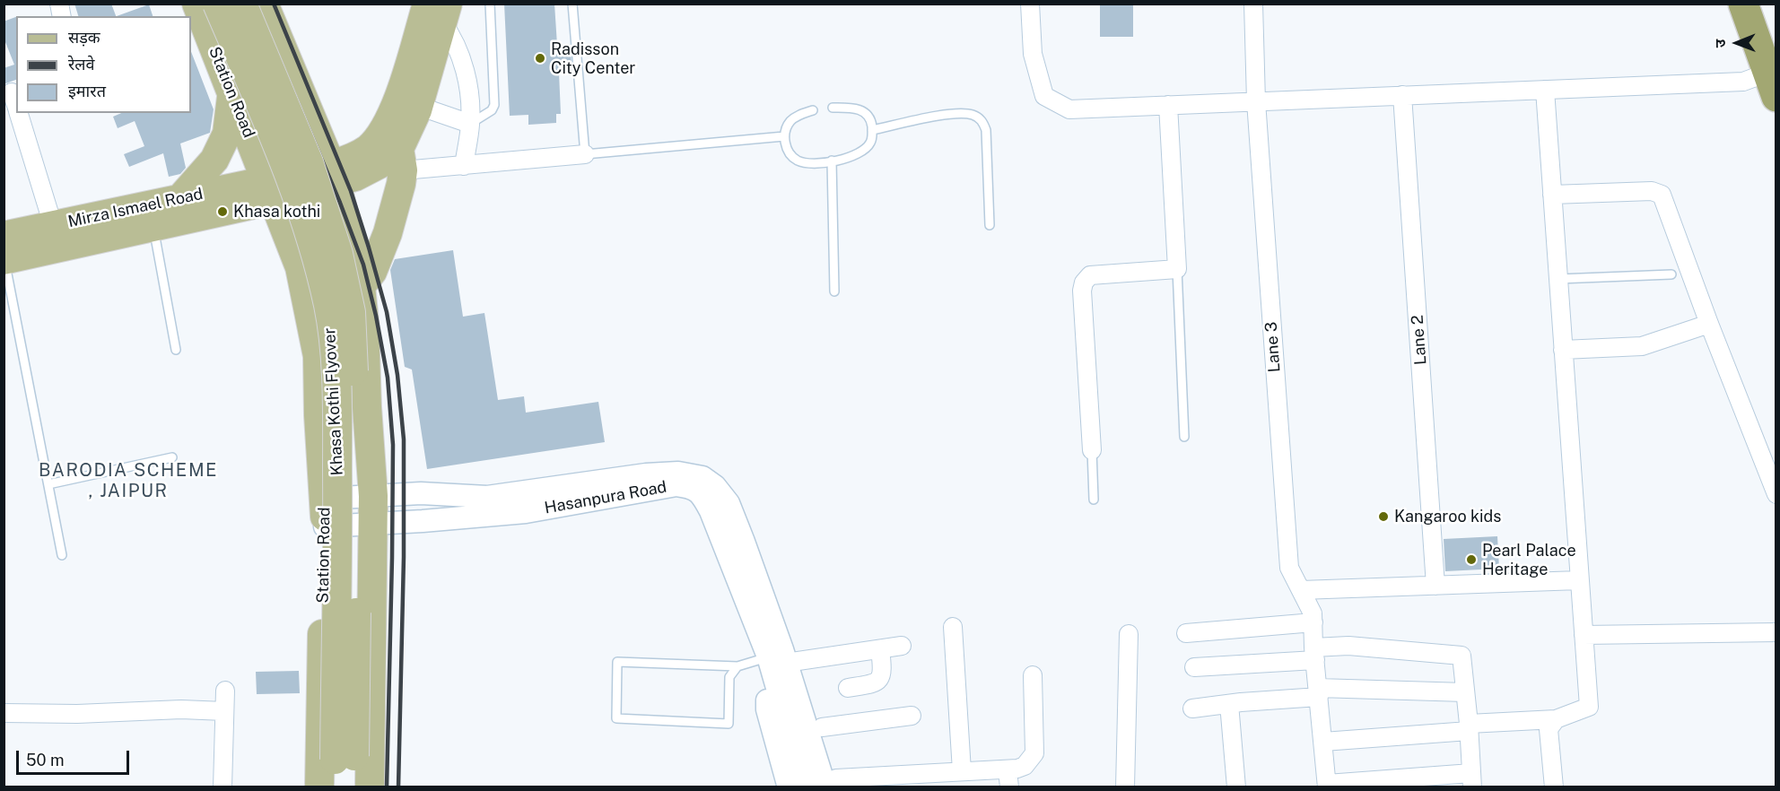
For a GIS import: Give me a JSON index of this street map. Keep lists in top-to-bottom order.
{
  "streets": {
    "main road": ["Station Road", "Mirza Ismael Road", "Khasa Kothi Flyover"],
    "street": ["Lane 2", "Lane 3", "Hasanpura Road"]
  },
  "crossings": [
    ["Station Road", "Mirza Ismael Road"],
    ["Station Road", "Hasanpura Road"]
  ],
  "districts": ["BARODIA SCHEME , JAIPUR"],
  "places": [
    "Radisson City Center",
    "Khasa kothi",
    "Kangaroo kids",
    "Pearl Palace Heritage"
  ],
  "legend": ["सड़क", "रेलवे", "इमारत"],
  "scale_bar": "50 m",
  "north": "left"
}
